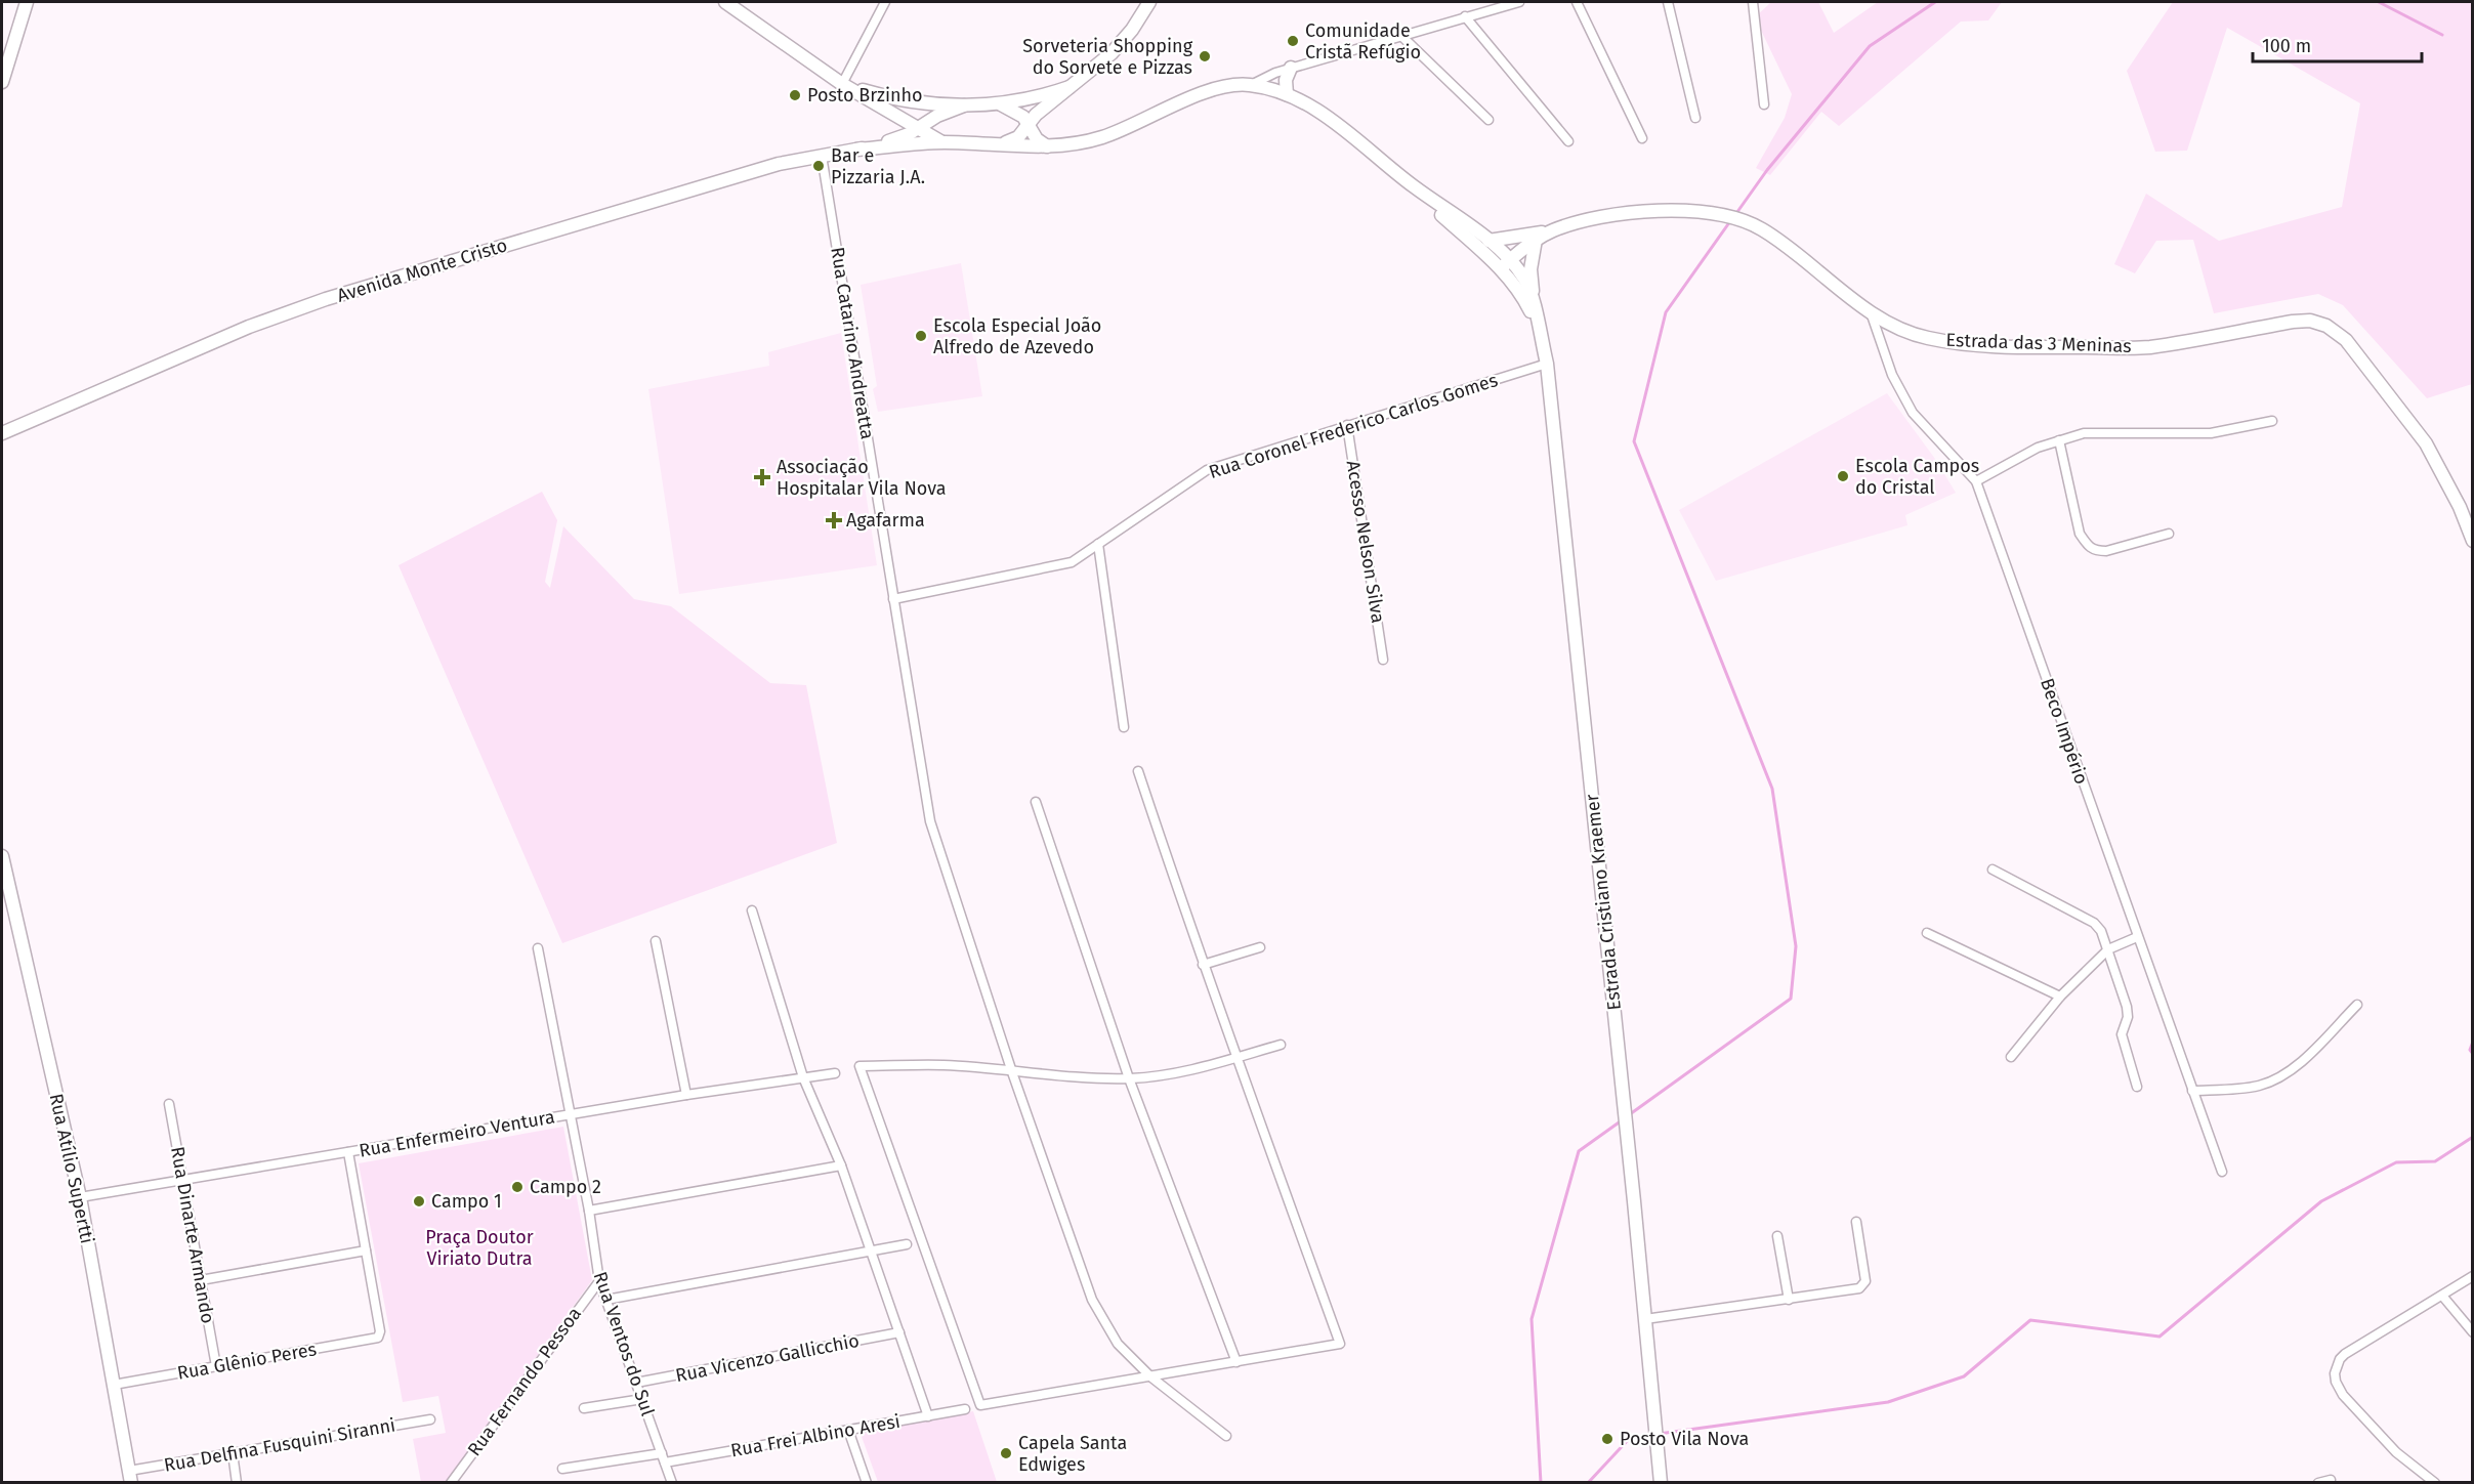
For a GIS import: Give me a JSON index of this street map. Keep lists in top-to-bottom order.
{
  "streets": {
    "main road": [
      "Avenida Monte Cristo",
      "Estrada das 3 Meninas",
      "Estrada Cristiano Kraemer",
      "Rua Atílio Supertti"
    ],
    "street": [
      "Rua Catarino Andreatta",
      "Rua Coronel Frederico Carlos Gomes",
      "Acesso Nelson Silva",
      "Beco Império",
      "Rua Enfermeiro Ventura",
      "Rua Dinarte Armando",
      "Rua Ventos do Sul",
      "Rua Vicenzo Gallicchio",
      "Rua Glênio Peres",
      "Rua Fernando Pessoa",
      "Rua Frei Albino Aresi",
      "Rua Delfina Fusquini Siranni"
    ]
  },
  "crossings": [
    ["Avenida Monte Cristo", "Rua Catarino Andreatta"],
    ["Avenida Monte Cristo", "Estrada Cristiano Kraemer"],
    ["Rua Catarino Andreatta", "Rua Coronel Frederico Carlos Gomes"],
    ["Estrada das 3 Meninas", "Beco Império"],
    ["Estrada das 3 Meninas", "Estrada Cristiano Kraemer"],
    ["Rua Coronel Frederico Carlos Gomes", "Acesso Nelson Silva"],
    ["Rua Coronel Frederico Carlos Gomes", "Estrada Cristiano Kraemer"],
    ["Rua Enfermeiro Ventura", "Rua Atílio Supertti"],
    ["Rua Enfermeiro Ventura", "Rua Dinarte Armando"],
    ["Rua Enfermeiro Ventura", "Rua Ventos do Sul"],
    ["Rua Atílio Supertti", "Rua Glênio Peres"],
    ["Rua Atílio Supertti", "Rua Delfina Fusquini Siranni"],
    ["Rua Dinarte Armando", "Rua Glênio Peres"],
    ["Rua Ventos do Sul", "Rua Vicenzo Gallicchio"],
    ["Rua Ventos do Sul", "Rua Fernando Pessoa"],
    ["Rua Ventos do Sul", "Rua Frei Albino Aresi"]
  ],
  "parks": ["Praça Doutor Viriato Dutra"],
  "places": {
    "other": [
      "Comunidade Cristã Refúgio",
      "Sorveteria Shopping do Sorvete e Pizzas",
      "Posto Brzinho",
      "Bar e Pizzaria J.A.",
      "Escola Especial João Alfredo de Azevedo",
      "Escola Campos do Cristal",
      "Campo 2",
      "Campo 1",
      "Posto Vila Nova",
      "Capela Santa Edwiges"
    ],
    "health": ["Associação Hospitalar Vila Nova", "Agafarma"]
  },
  "scale_bar": "100 m"
}
